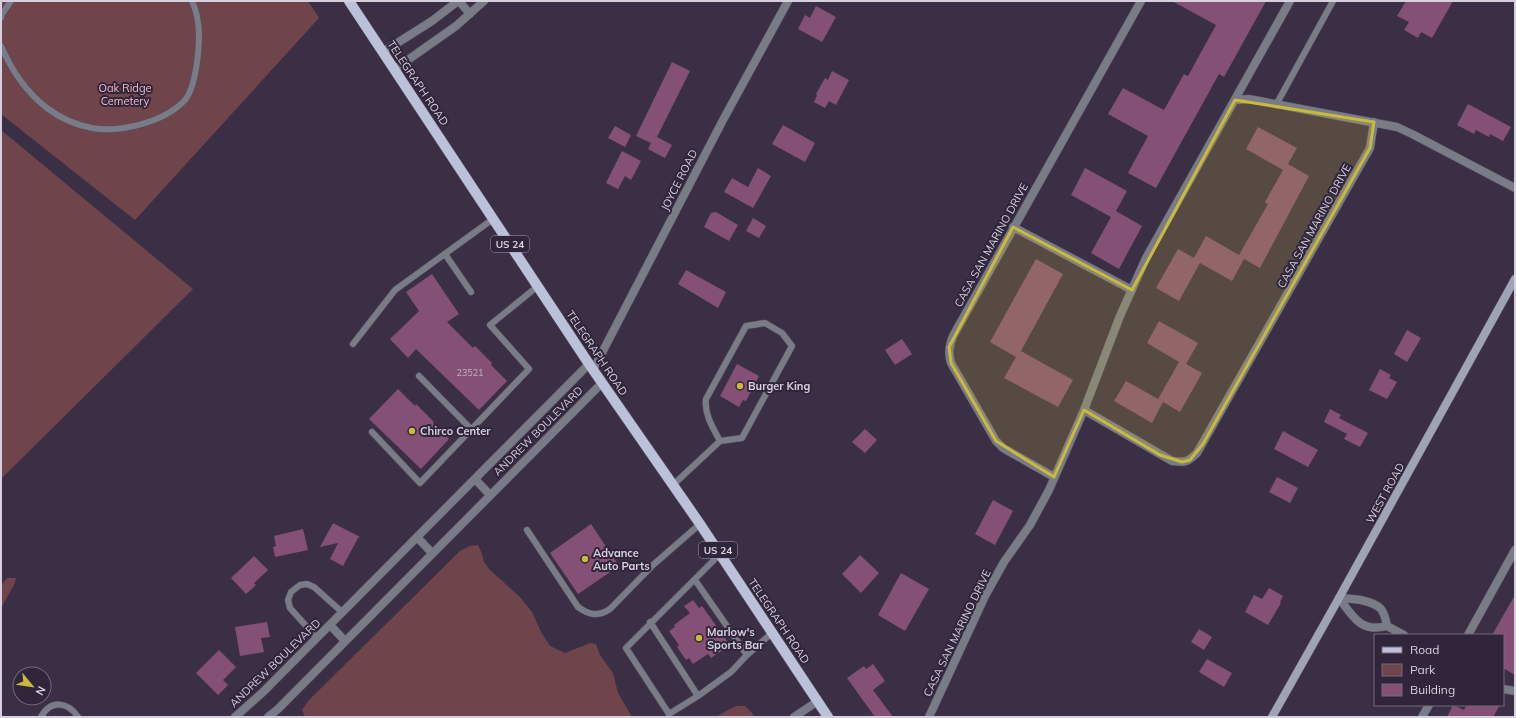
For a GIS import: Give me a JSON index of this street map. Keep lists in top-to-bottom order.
{
  "streets": {
    "main road": ["TELEGRAPH ROAD", "US 24"],
    "street": [
      "JOYCE ROAD",
      "CASA SAN MARINO DRIVE",
      "ANDREW BOULEVARD",
      "WEST ROAD"
    ]
  },
  "crossings": [
    ["TELEGRAPH ROAD", "JOYCE ROAD"],
    ["TELEGRAPH ROAD", "ANDREW BOULEVARD"],
    ["JOYCE ROAD", "ANDREW BOULEVARD"]
  ],
  "parks": ["Oak Ridge Cemetery"],
  "places": [
    "Burger King",
    "Chirco Center",
    "Advance Auto Parts",
    "Marlow's Sports Bar"
  ],
  "house_numbers": ["23521"],
  "legend": ["Road", "Park", "Building"],
  "north": "bottom right"
}
